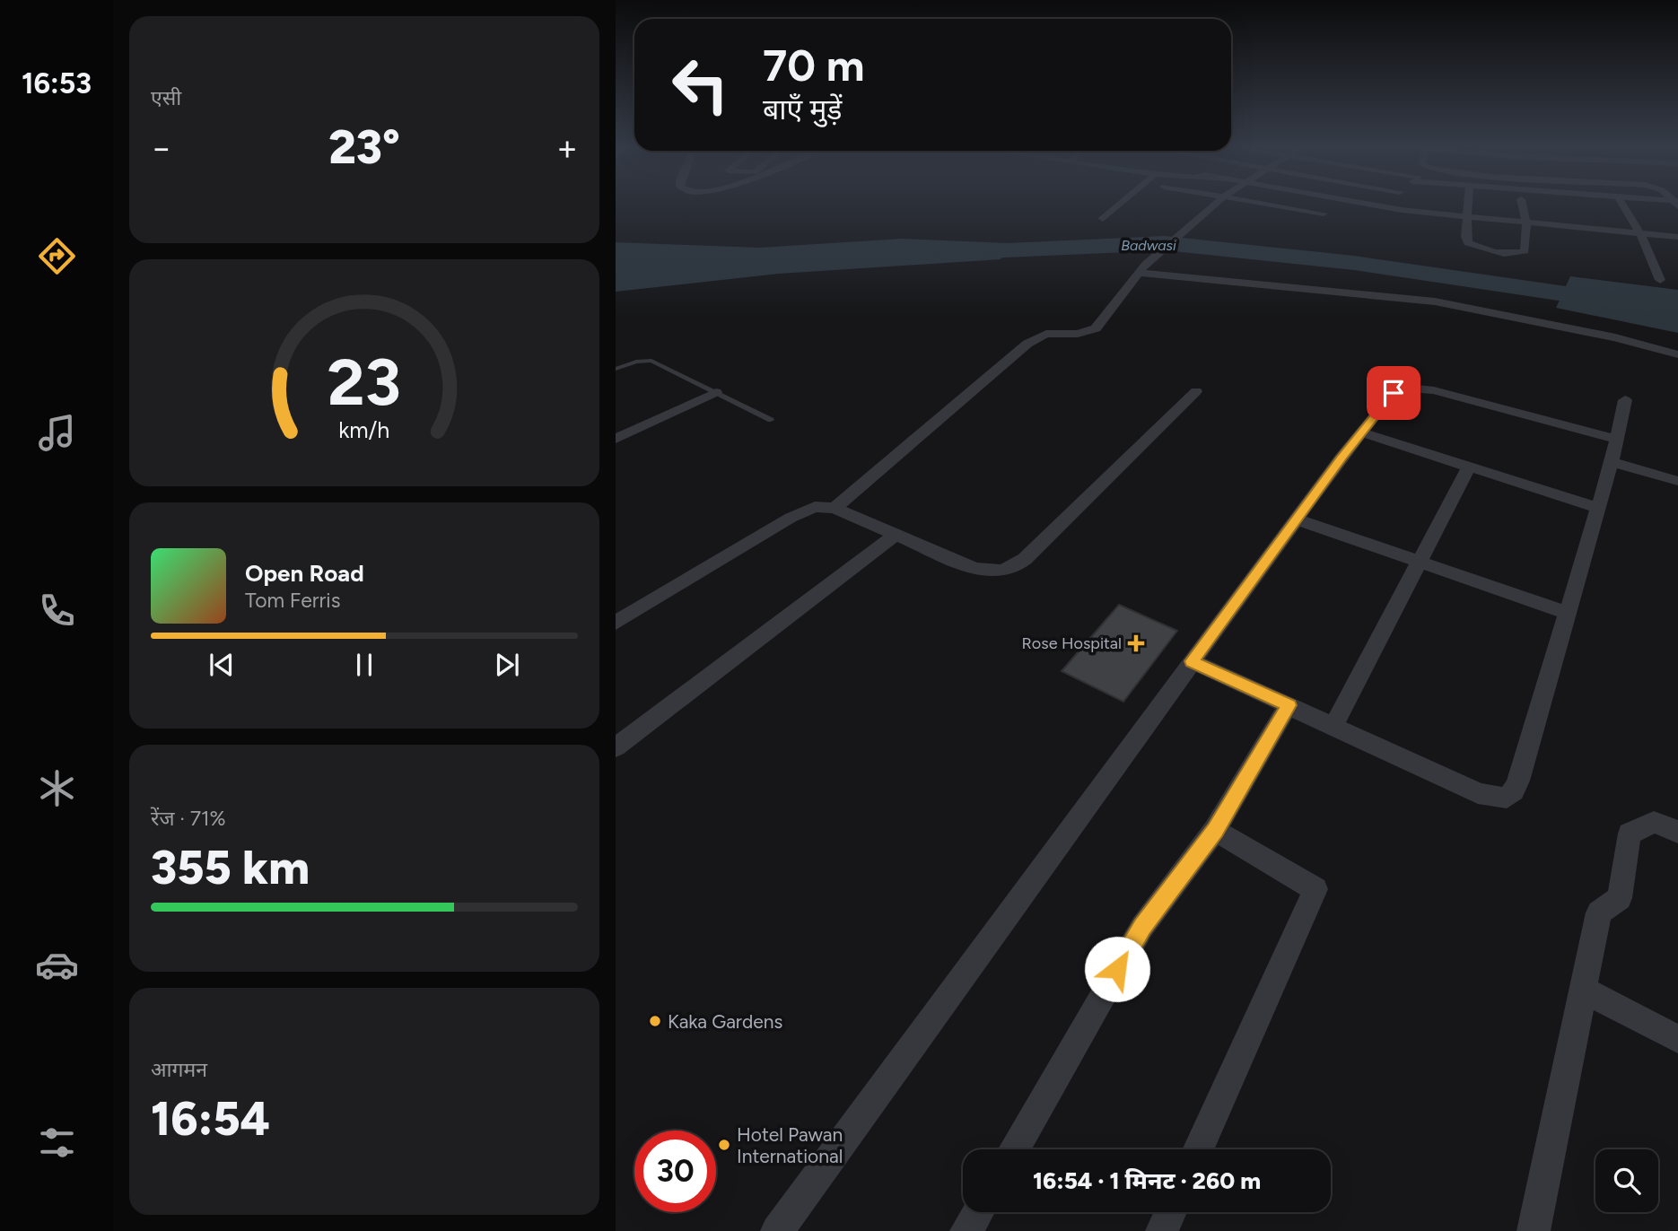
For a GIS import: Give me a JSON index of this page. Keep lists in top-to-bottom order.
{
  "water": ["Badwasi"],
  "places": {
    "health": ["Rose Hospital"],
    "other": ["Kaka Gardens", "Hotel Pawan International"]
  },
  "page": {
    "tabs": "16:53",
    "tile": [
      "एसी",
      ["रेंज · 71%", "355 km"],
      ["आगमन", "16:54"]
    ],
    "turn": ["70 m", "बाएँ मुड़ें"],
    "heat": ["−", "23°", "+"],
    "song": ["Open Road", "Tom Ferris"],
    "limit": "30",
    "trip": "16:54 · 1 मिनट · 260 m",
    "gauge": ["23", "km/h"]
  }
}
